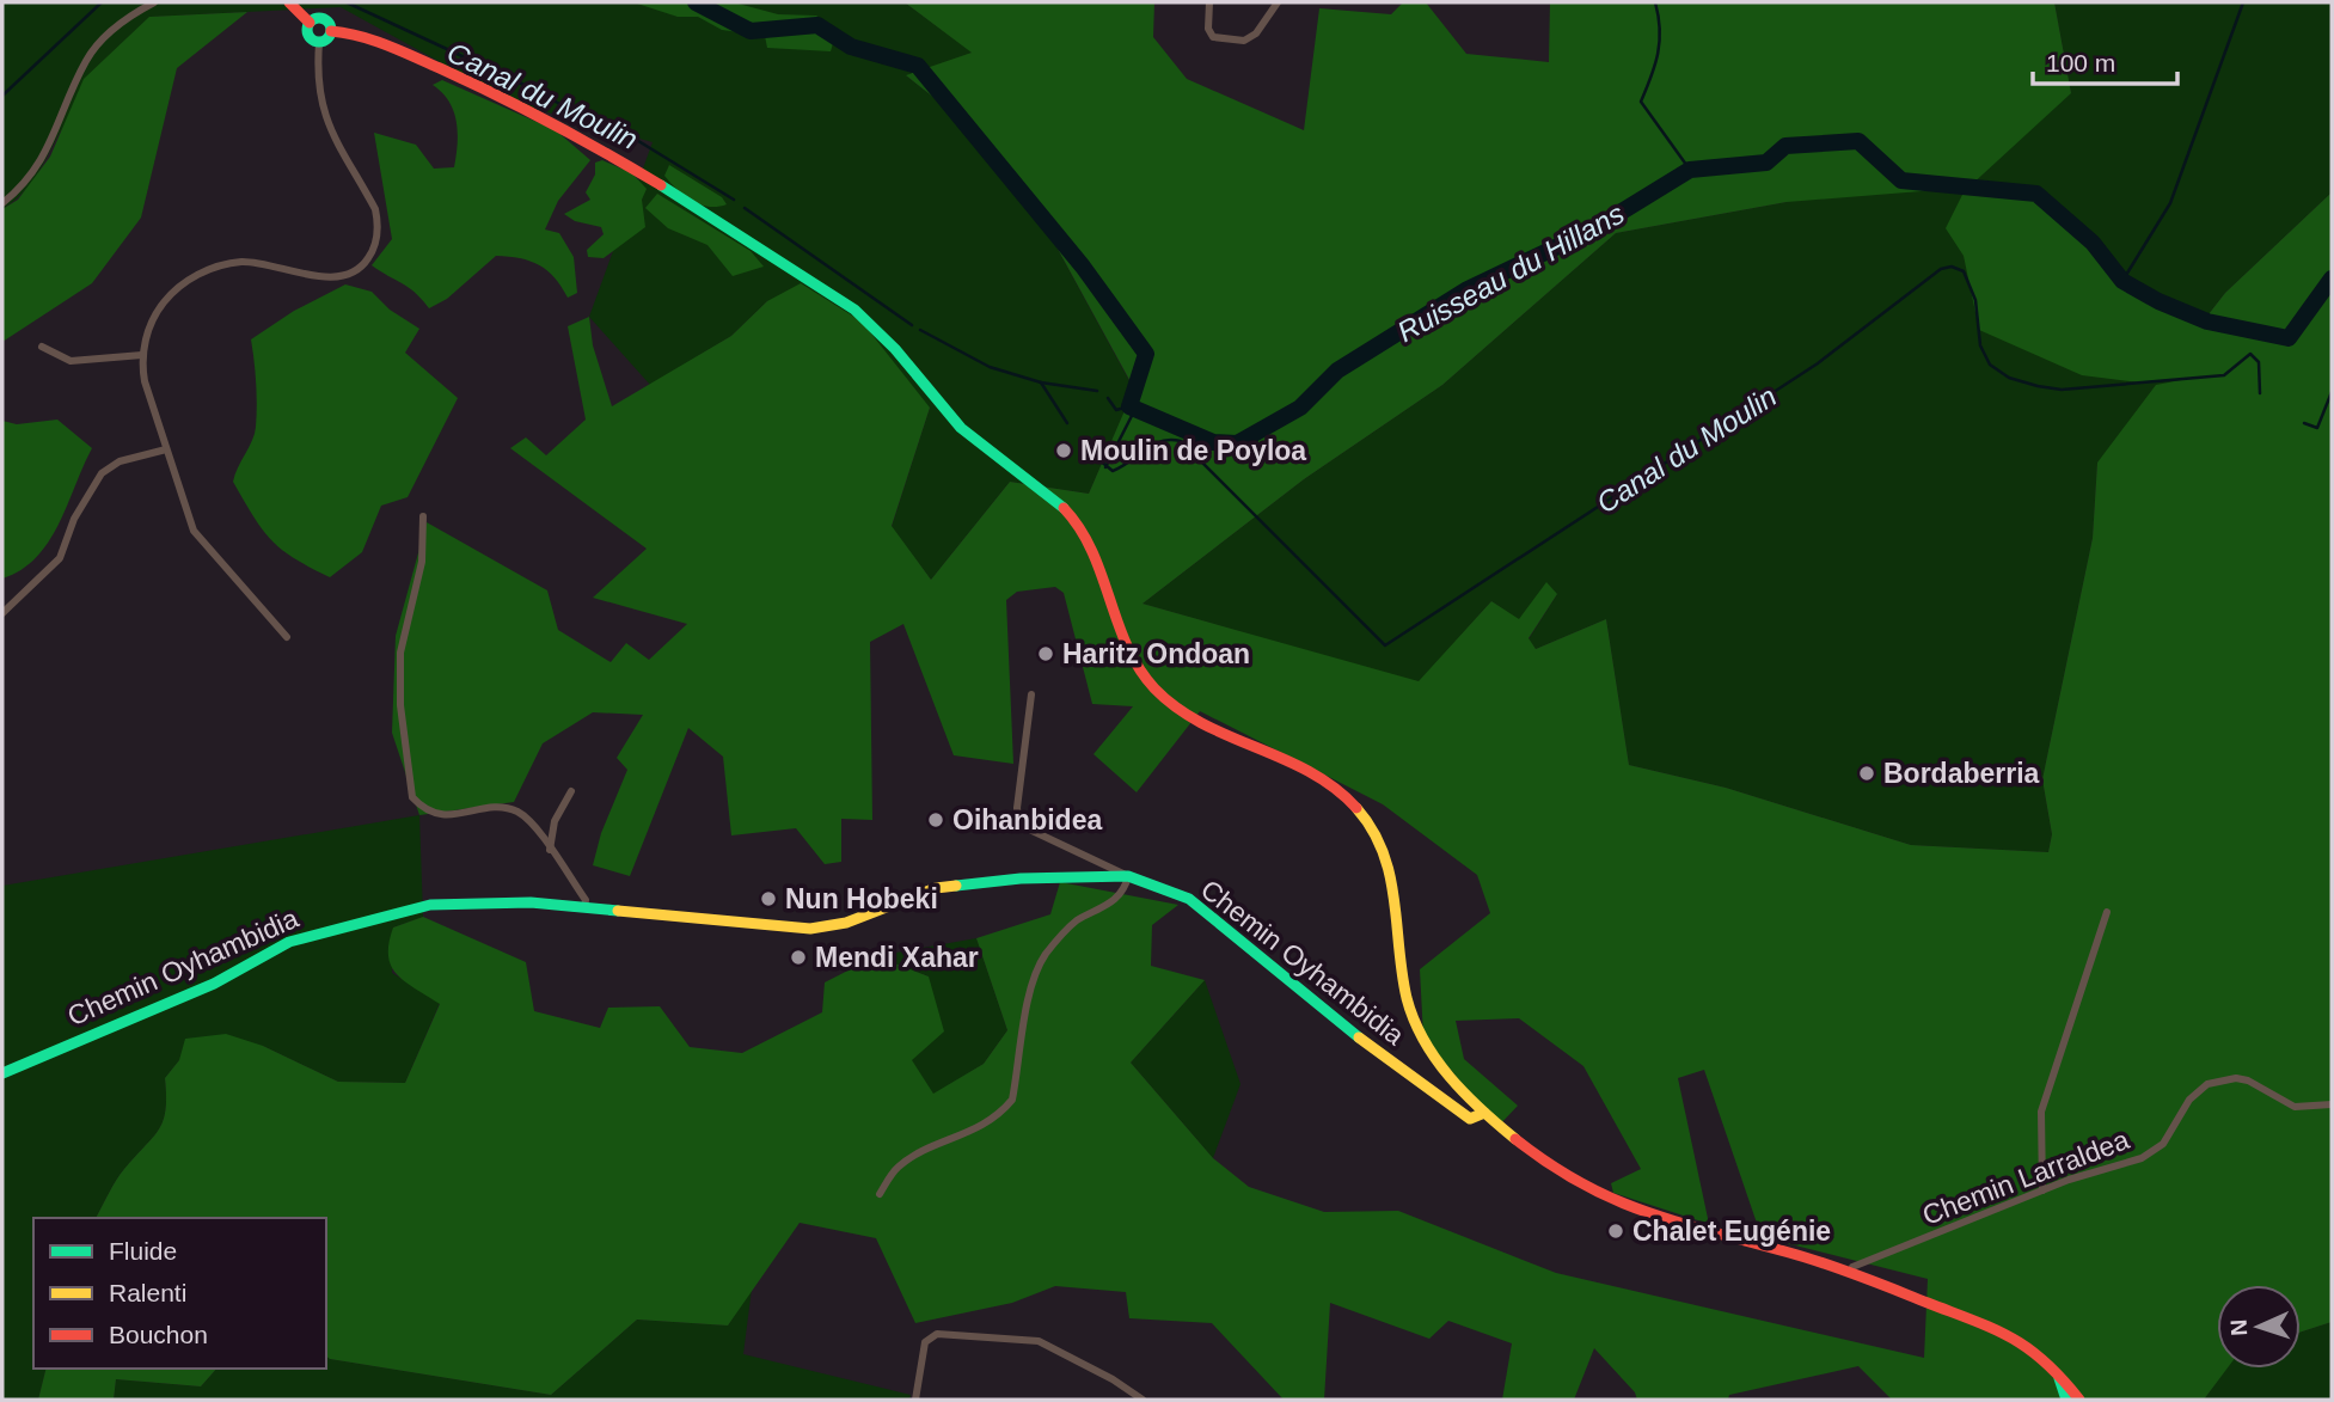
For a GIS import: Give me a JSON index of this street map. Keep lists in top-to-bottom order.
{
  "streets": {
    "street": ["Chemin Oyhambidia", "Chemin Larraldea"]
  },
  "water": ["Canal du Moulin", "Ruisseau du Hillans"],
  "places": [
    "Moulin de Poyloa",
    "Haritz Ondoan",
    "Bordaberria",
    "Oihanbidea",
    "Nun Hobeki",
    "Mendi Xahar",
    "Chalet Eugénie"
  ],
  "legend": ["Fluide", "Ralenti", "Bouchon"],
  "scale_bar": "100 m",
  "north": "left"
}
